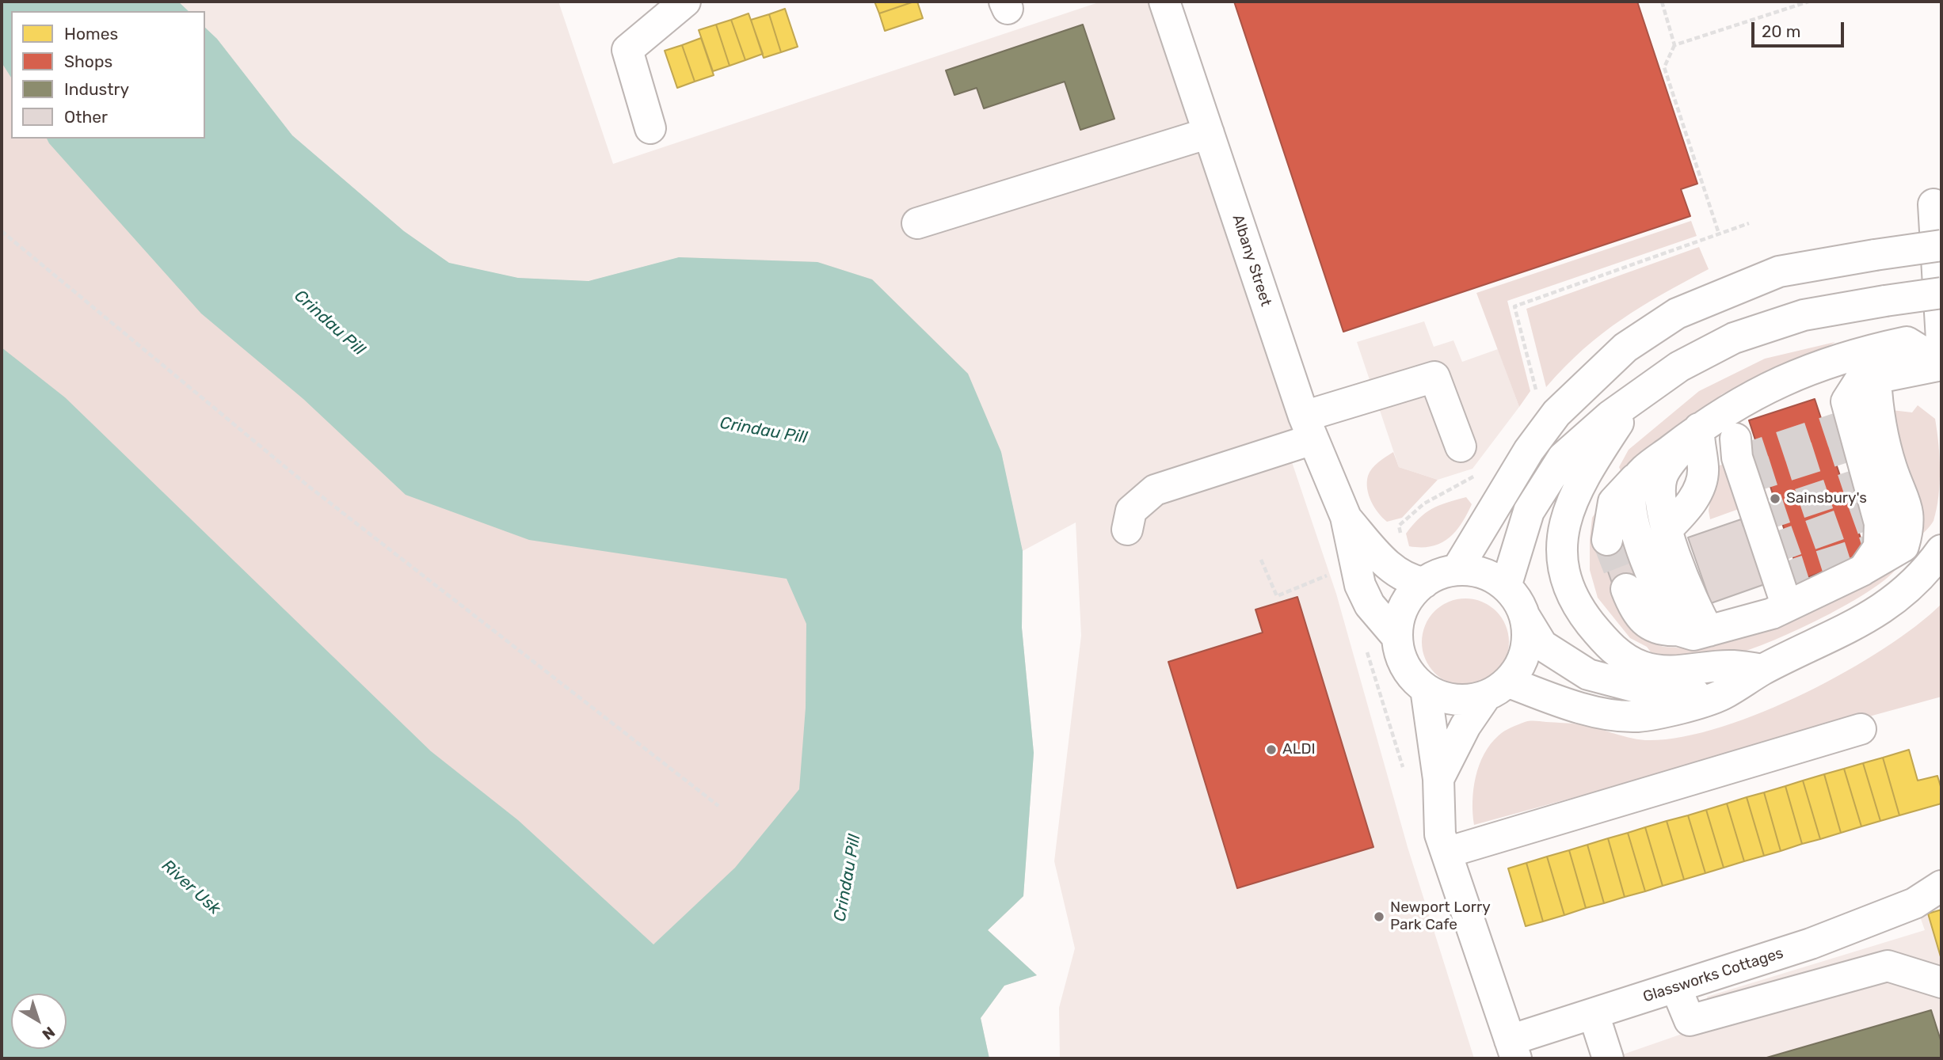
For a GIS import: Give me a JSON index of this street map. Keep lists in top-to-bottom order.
{
  "streets": {
    "street": ["Albany Street", "Glassworks Cottages"]
  },
  "water": ["Crindau Pill", "River Usk"],
  "places": ["Sainsbury's", "ALDI", "Newport Lorry Park Cafe"],
  "legend": [
    "Homes",
    "Shops",
    "Industry",
    "Other"
  ],
  "scale_bar": "20 m",
  "north": "bottom right"
}
